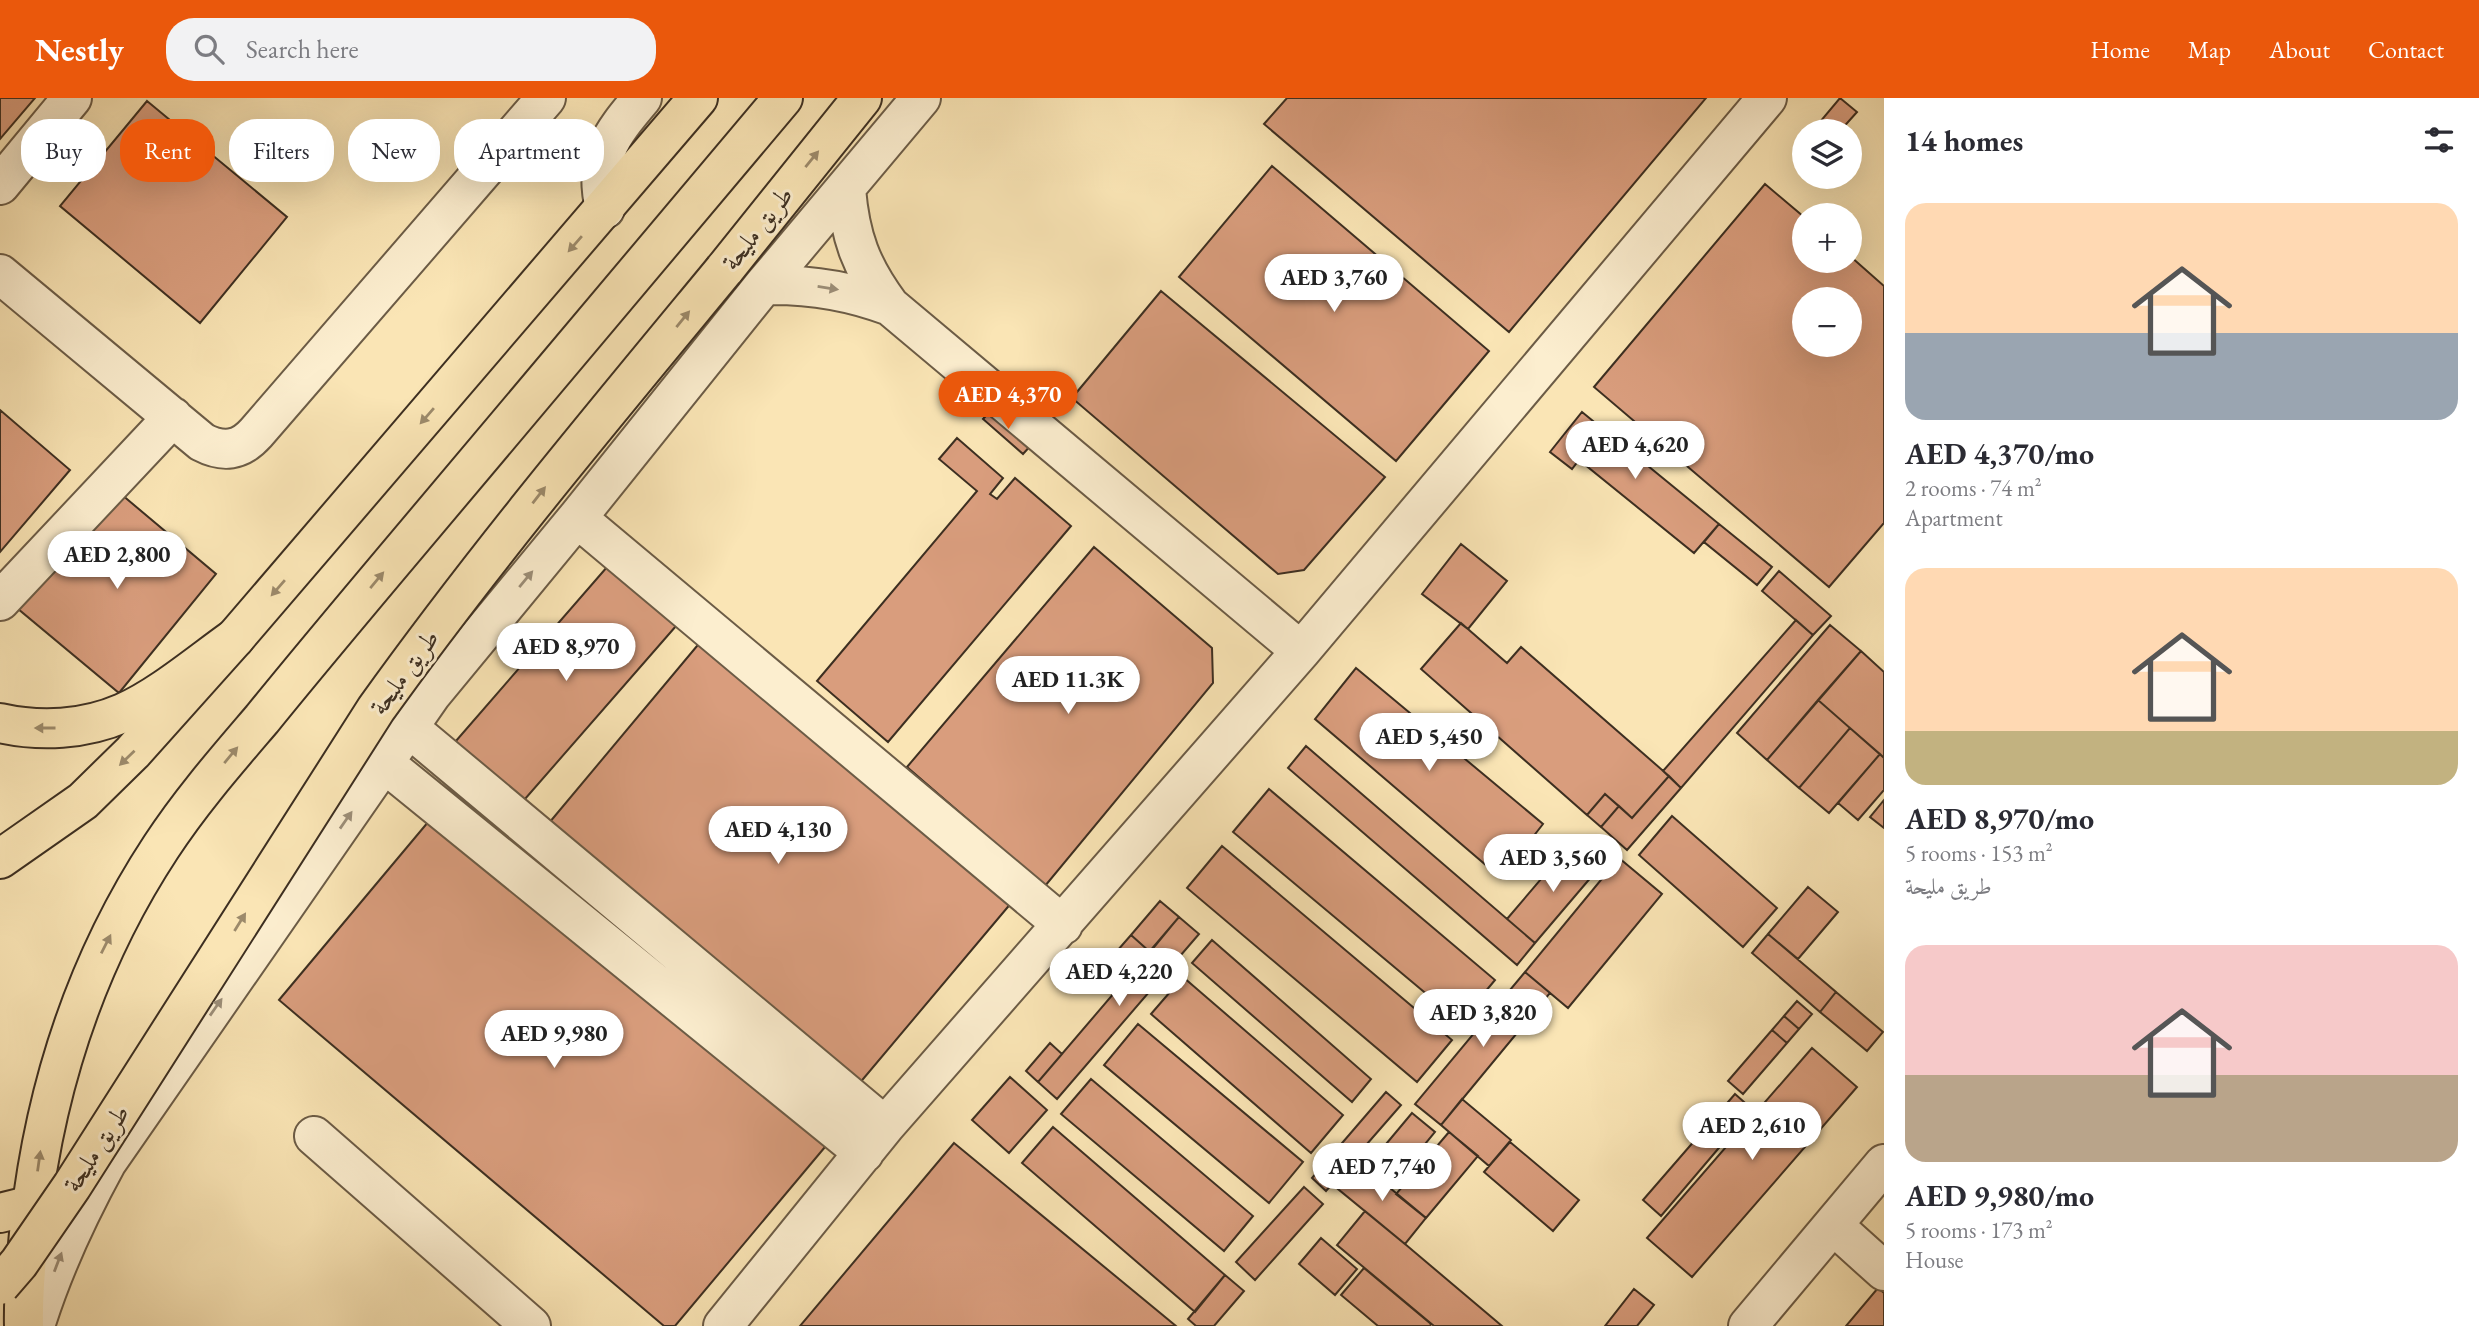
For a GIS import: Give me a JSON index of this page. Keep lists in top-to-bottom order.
{
  "streets": {
    "main road": ["طريق مليحة"]
  },
  "page": {
    "header": "Nestly",
    "search": "Search here",
    "nav": [
      "Home",
      "Map",
      "About",
      "Contact"
    ],
    "heading": "14 homes",
    "map_buttons": ["+", "−"],
    "chip": [
      "Buy",
      "Rent",
      "Filters",
      "New",
      "Apartment"
    ],
    "list": [
      {
        "name": "AED 4,370/mo",
        "note": "2 rooms · 74 m² · Apartment"
      },
      {
        "name": "AED 8,970/mo",
        "note": "5 rooms · 153 m² · طريق مليحة"
      },
      {
        "name": "AED 9,980/mo",
        "note": "5 rooms · 173 m² · House"
      }
    ],
    "price": [
      "AED 3,760",
      "AED 4,370",
      "AED 4,620",
      "AED 2,800",
      "AED 8,970",
      "AED 11.3K",
      "AED 5,450",
      "AED 4,130",
      "AED 3,560",
      "AED 4,220",
      "AED 3,820",
      "AED 9,980",
      "AED 2,610",
      "AED 7,740"
    ]
  }
}
